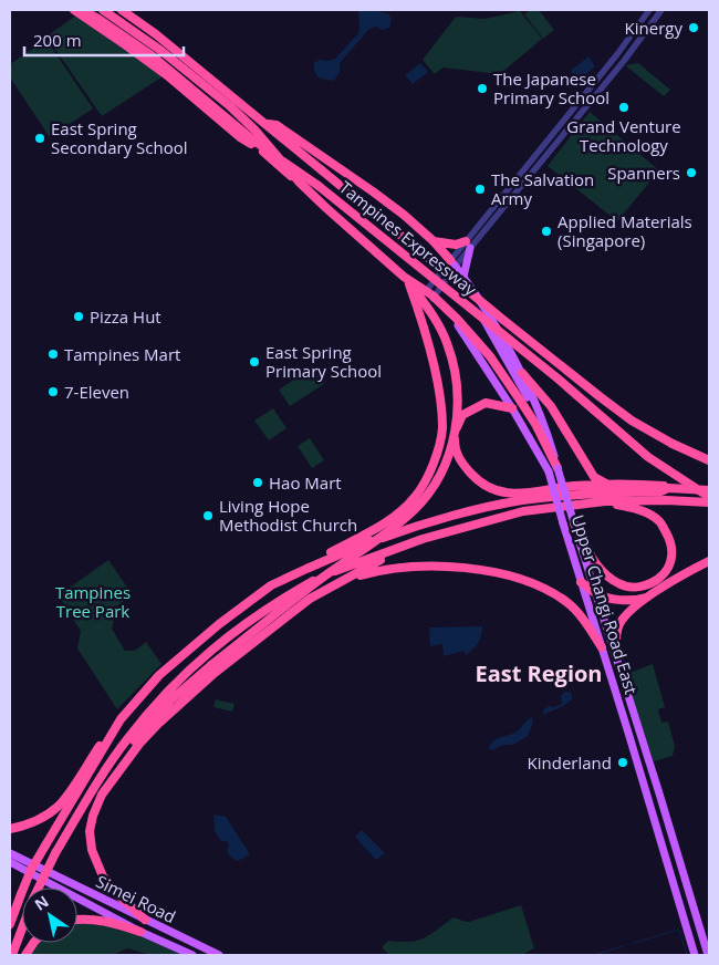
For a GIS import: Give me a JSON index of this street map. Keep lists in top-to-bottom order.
{
  "streets": {
    "highway": ["Tampines Expressway"],
    "main road": ["Upper Changi Road East", "Simei Road"]
  },
  "districts": ["East Region"],
  "parks": ["Tampines Tree Park"],
  "places": [
    "Kinergy",
    "The Japanese Primary School",
    "Grand Venture Technology",
    "East Spring Secondary School",
    "Spanners",
    "The Salvation Army",
    "Applied Materials (Singapore)",
    "Pizza Hut",
    "Tampines Mart",
    "East Spring Primary School",
    "7-Eleven",
    "Hao Mart",
    "Living Hope Methodist Church",
    "Kinderland"
  ],
  "scale_bar": "200 m",
  "north": "top left"
}
